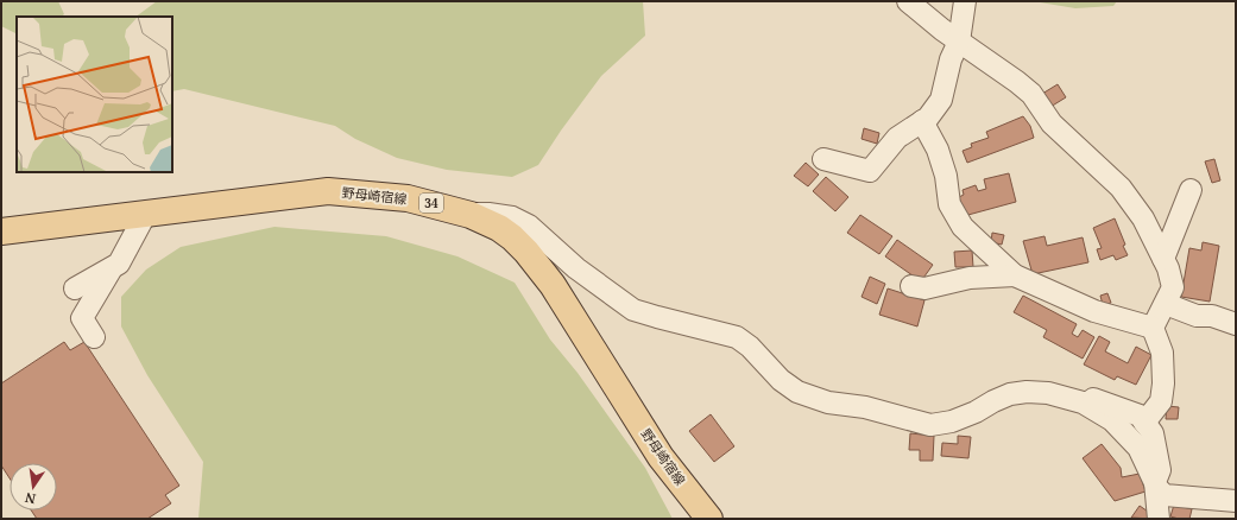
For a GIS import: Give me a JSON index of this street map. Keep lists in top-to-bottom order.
{
  "streets": {
    "main road": ["野母崎宿線", "34"]
  },
  "north": "bottom"
}
